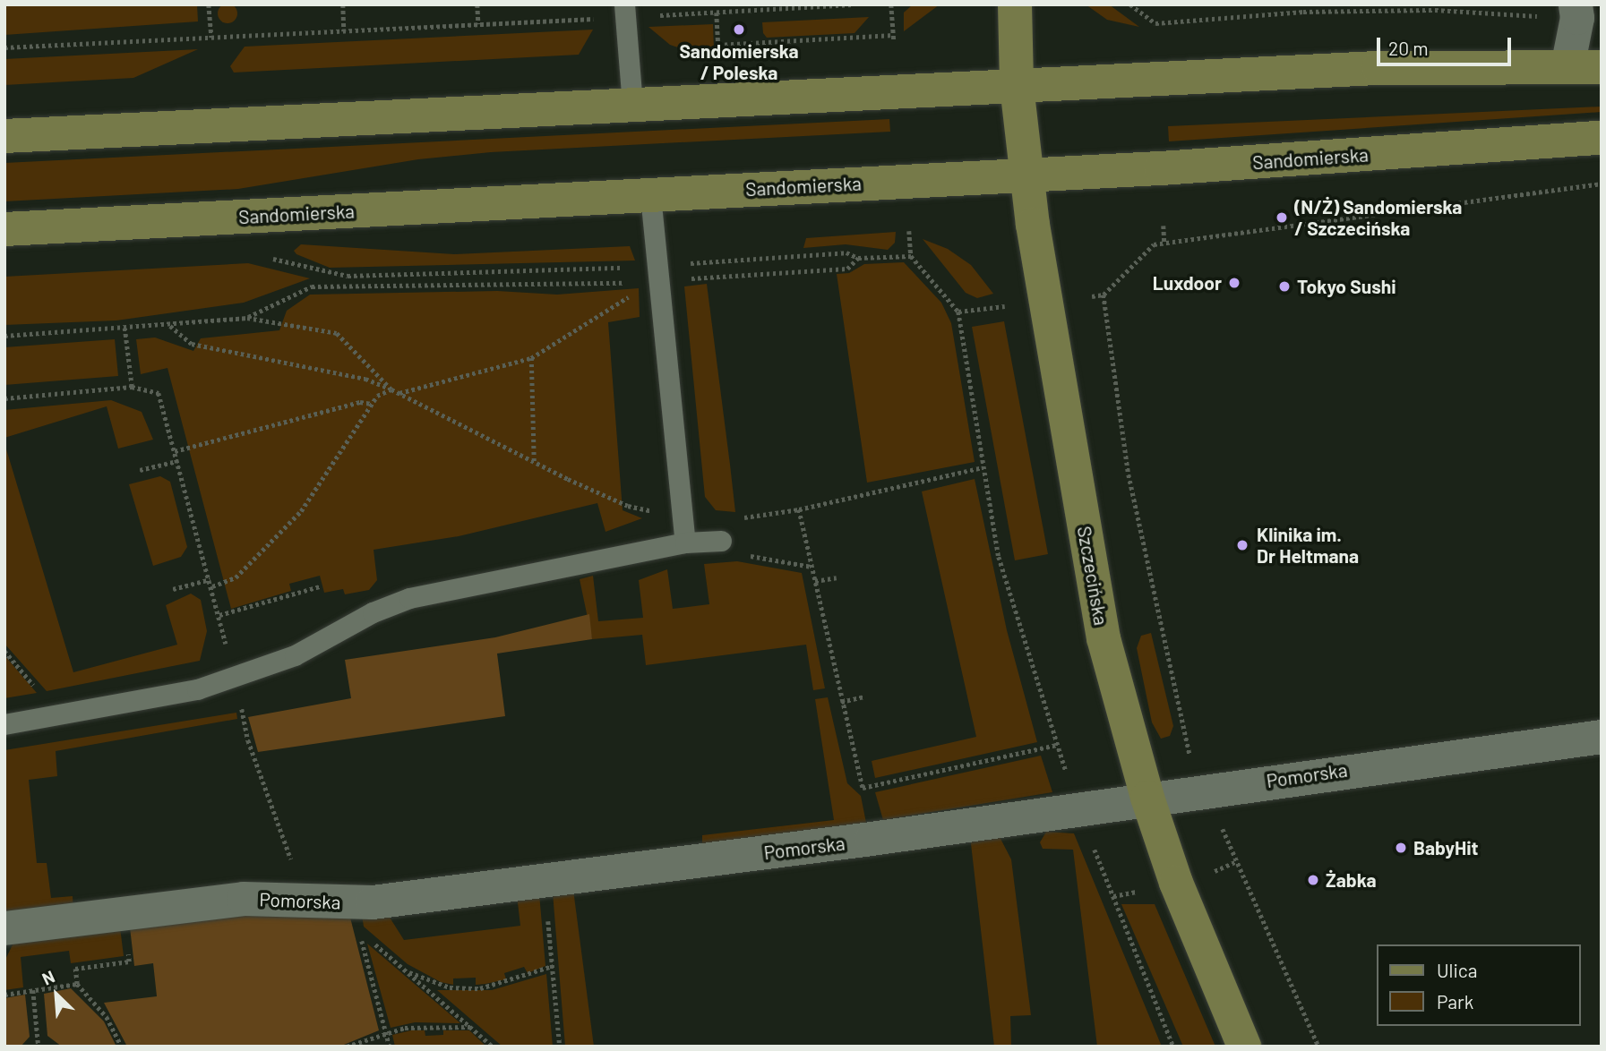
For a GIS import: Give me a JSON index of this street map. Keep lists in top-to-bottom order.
{
  "streets": {
    "street": ["Sandomierska", "Szczecińska", "Pomorska"]
  },
  "crossings": [
    ["Sandomierska", "Szczecińska"],
    ["Szczecińska", "Pomorska"]
  ],
  "places": [
    "Sandomierska / Poleska",
    "(N/Ż) Sandomierska / Szczecińska",
    "Luxdoor",
    "Tokyo Sushi",
    "Klinika im. Dr Heltmana",
    "BabyHit",
    "Żabka"
  ],
  "legend": ["Ulica", "Park"],
  "scale_bar": "20 m",
  "north": "top left"
}
